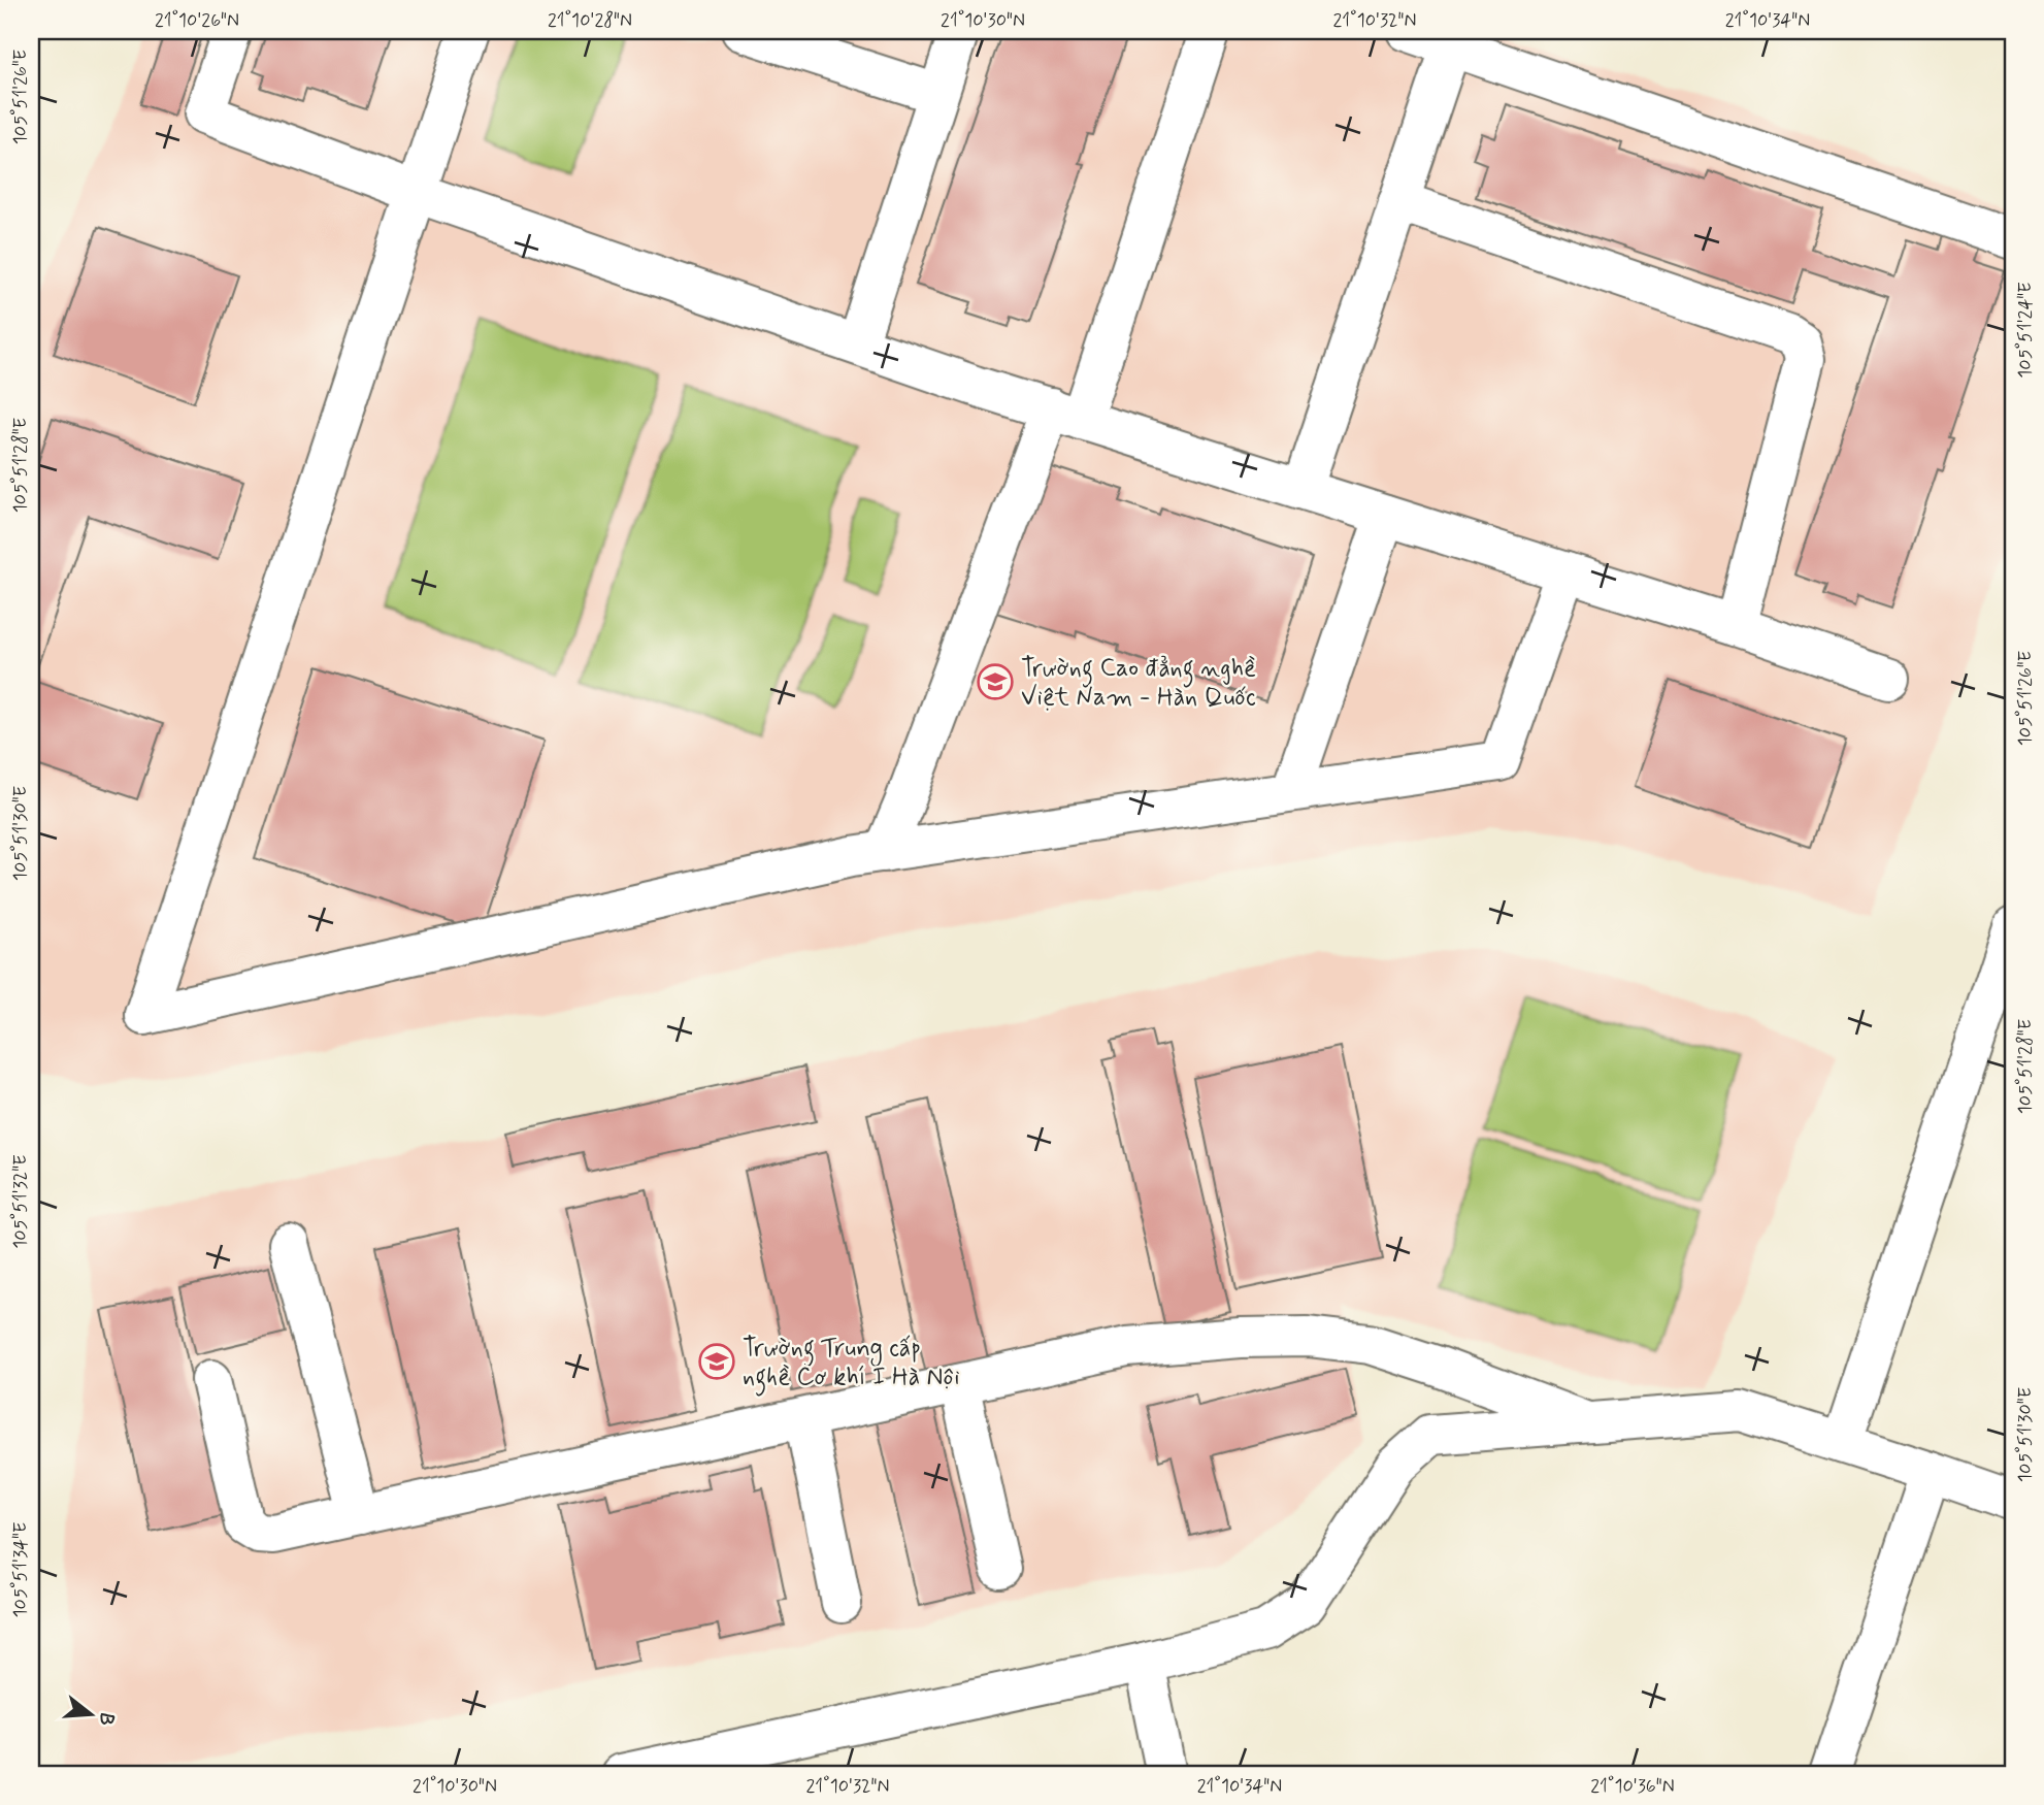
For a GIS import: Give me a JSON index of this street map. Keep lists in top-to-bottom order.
{
  "places": {
    "school or university": ["Trường Cao đẳng nghề Việt Nam - Hàn Quốc", "Trường Trung cấp nghề Cơ khí I Hà Nội"]
  },
  "north": "right",
  "coordinates": [
    "21°10'26\"N",
    "21°10'28\"N",
    "21°10'30\"N",
    "21°10'32\"N",
    "21°10'34\"N",
    "105°51'26\"E",
    "105°51'24\"E",
    "105°51'28\"E",
    "105°51'30\"E",
    "105°51'32\"E",
    "105°51'34\"E",
    "21°10'36\"N"
  ]
}
